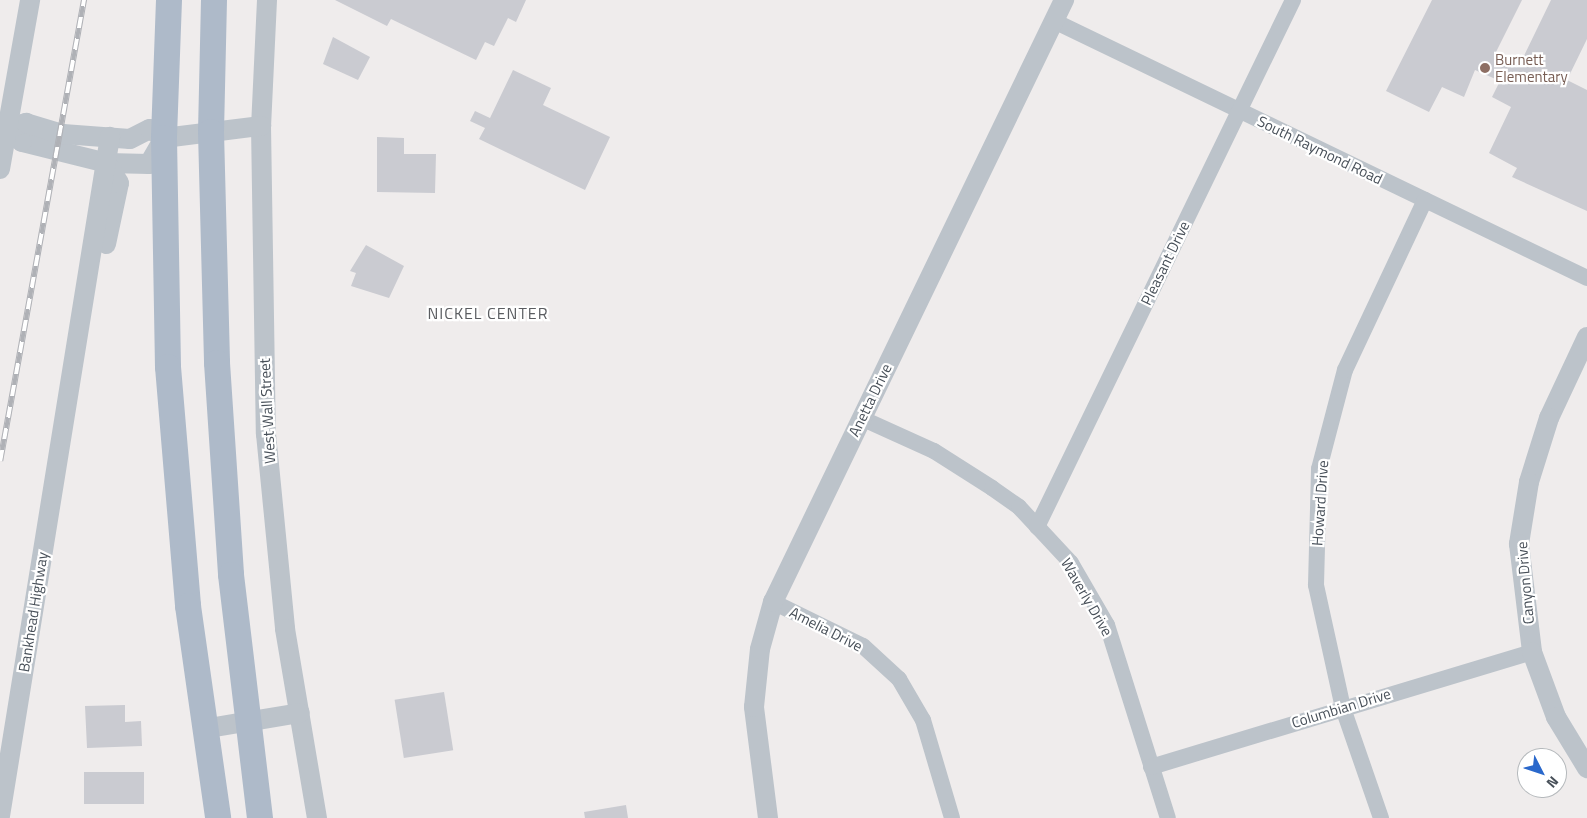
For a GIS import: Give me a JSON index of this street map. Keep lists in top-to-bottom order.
{
  "streets": {
    "street": [
      "South Raymond Road",
      "Pleasant Drive",
      "Anetta Drive",
      "West Wall Street",
      "Howard Drive",
      "Canyon Drive",
      "Waverly Drive",
      "Bankhead Highway",
      "Amelia Drive",
      "Columbian Drive"
    ]
  },
  "crossings": [
    ["South Raymond Road", "Pleasant Drive"],
    ["South Raymond Road", "Anetta Drive"],
    ["South Raymond Road", "Howard Drive"],
    ["Pleasant Drive", "Waverly Drive"],
    ["Anetta Drive", "Waverly Drive"],
    ["Anetta Drive", "Amelia Drive"],
    ["Howard Drive", "Columbian Drive"],
    ["Canyon Drive", "Columbian Drive"],
    ["Waverly Drive", "Columbian Drive"]
  ],
  "districts": ["NICKEL CENTER"],
  "places": ["Burnett Elementary"],
  "north": "bottom right"
}
